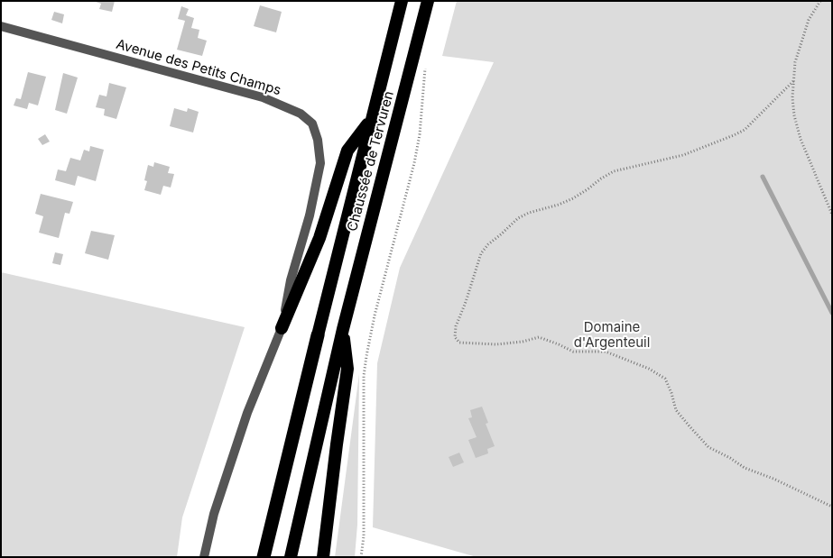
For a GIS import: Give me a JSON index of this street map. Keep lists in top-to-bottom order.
{
  "streets": {
    "highway": ["Chaussée de Tervuren"],
    "street": ["Avenue des Petits Champs"]
  },
  "parks": ["Domaine d'Argenteuil"]
}
